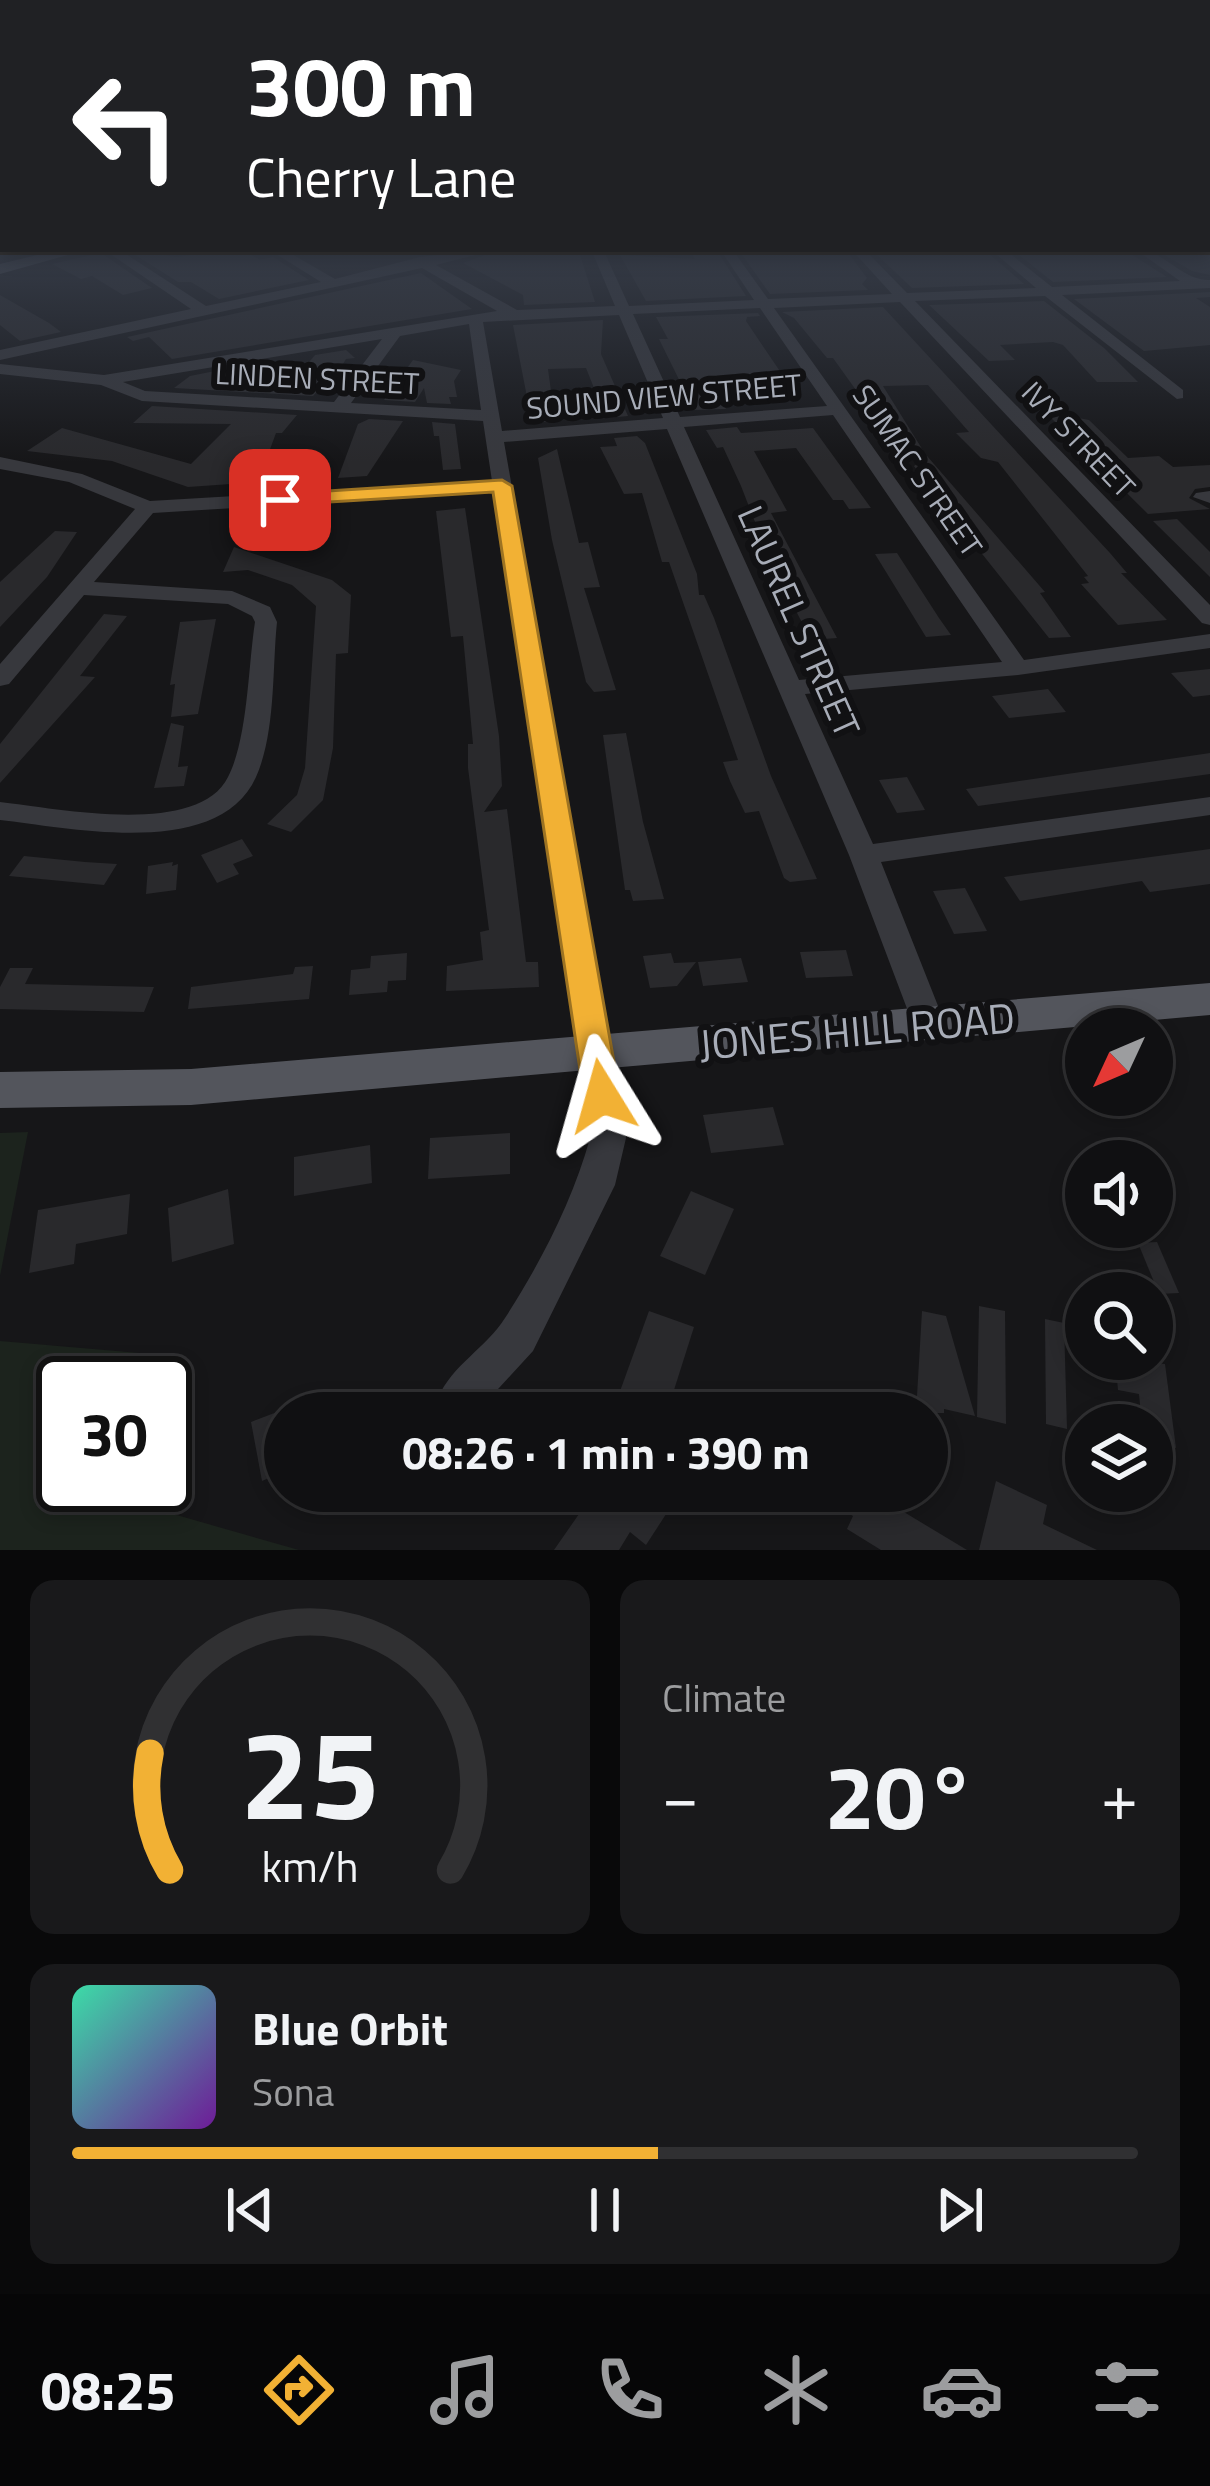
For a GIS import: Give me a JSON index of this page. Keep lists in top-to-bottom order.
{
  "streets": {
    "main road": ["JONES HILL ROAD"],
    "street": [
      "LINDEN STREET",
      "SOUND VIEW STREET",
      "IVY STREET",
      "SUMAC STREET",
      "LAUREL STREET"
    ]
  },
  "crossings": [
    ["LINDEN STREET", "SOUND VIEW STREET"],
    ["SOUND VIEW STREET", "SUMAC STREET"],
    ["SOUND VIEW STREET", "LAUREL STREET"],
    ["LAUREL STREET", "JONES HILL ROAD"]
  ],
  "north": "bottom left",
  "page": {
    "turn": ["300 m", "Cherry Lane"],
    "limit": "30",
    "trip": "08:26 · 1 min · 390 m",
    "tile": "Climate",
    "heat": ["−", "20°", "+"],
    "song": ["Blue Orbit", "Sona"],
    "tabs": "08:25",
    "gauge": ["25", "km/h"]
  }
}
